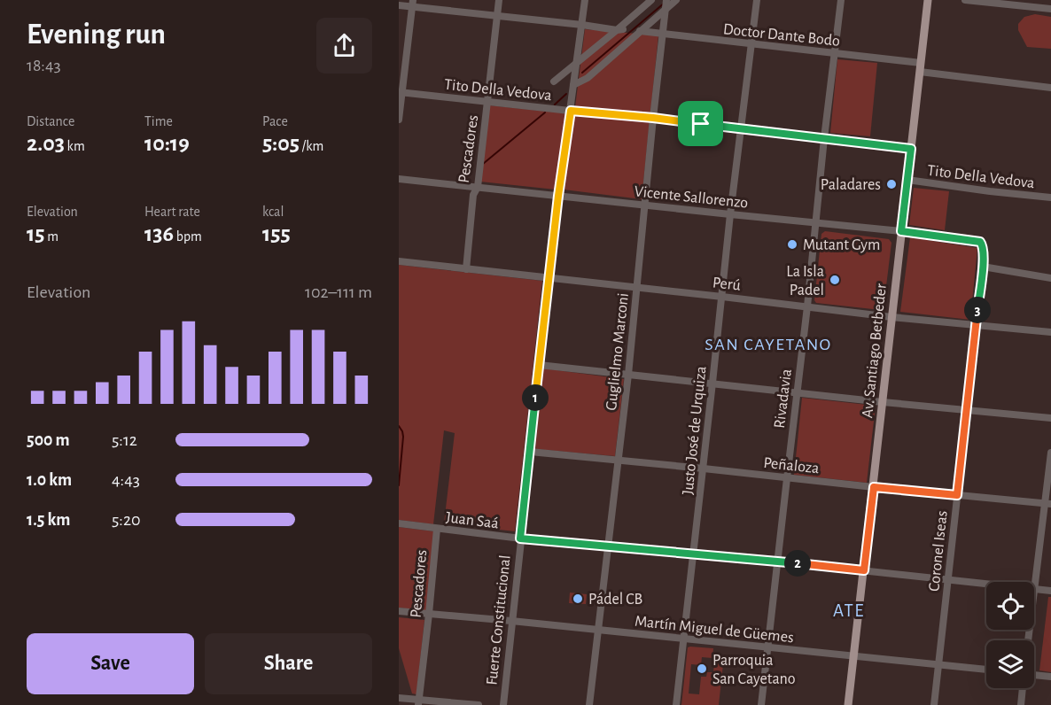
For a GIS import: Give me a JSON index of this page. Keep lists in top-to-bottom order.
{
  "streets": {
    "main road": ["Av. Santiago Betbeder"],
    "street": [
      "Doctor Dante Bodo",
      "Tito Della Vedova",
      "Pescadores",
      "Vicente Sallorenzo",
      "Perú",
      "Guglielmo Marconi",
      "Rivadavia",
      "Justo José de Urquiza",
      "Peñaloza",
      "Juan Saá",
      "Coronel Iseas",
      "Fuerte Constitucional",
      "Martín Miguel de Güemes"
    ]
  },
  "crossings": [
    ["Doctor Dante Bodo", "Av. Santiago Betbeder"],
    ["Doctor Dante Bodo", "Guglielmo Marconi"],
    ["Doctor Dante Bodo", "Rivadavia"],
    ["Doctor Dante Bodo", "Justo José de Urquiza"],
    ["Tito Della Vedova", "Pescadores"],
    ["Tito Della Vedova", "Av. Santiago Betbeder"],
    ["Tito Della Vedova", "Guglielmo Marconi"],
    ["Tito Della Vedova", "Rivadavia"],
    ["Tito Della Vedova", "Justo José de Urquiza"],
    ["Tito Della Vedova", "Fuerte Constitucional"],
    ["Pescadores", "Vicente Sallorenzo"],
    ["Pescadores", "Perú"],
    ["Pescadores", "Juan Saá"],
    ["Pescadores", "Martín Miguel de Güemes"],
    ["Vicente Sallorenzo", "Av. Santiago Betbeder"],
    ["Vicente Sallorenzo", "Guglielmo Marconi"],
    ["Vicente Sallorenzo", "Rivadavia"],
    ["Vicente Sallorenzo", "Justo José de Urquiza"],
    ["Vicente Sallorenzo", "Coronel Iseas"],
    ["Vicente Sallorenzo", "Fuerte Constitucional"],
    ["Perú", "Av. Santiago Betbeder"],
    ["Perú", "Guglielmo Marconi"],
    ["Perú", "Rivadavia"],
    ["Perú", "Justo José de Urquiza"],
    ["Perú", "Coronel Iseas"],
    ["Perú", "Fuerte Constitucional"],
    ["Av. Santiago Betbeder", "Peñaloza"],
    ["Av. Santiago Betbeder", "Juan Saá"],
    ["Av. Santiago Betbeder", "Martín Miguel de Güemes"],
    ["Guglielmo Marconi", "Peñaloza"],
    ["Guglielmo Marconi", "Juan Saá"],
    ["Guglielmo Marconi", "Martín Miguel de Güemes"],
    ["Rivadavia", "Peñaloza"],
    ["Rivadavia", "Juan Saá"],
    ["Rivadavia", "Martín Miguel de Güemes"],
    ["Justo José de Urquiza", "Peñaloza"],
    ["Justo José de Urquiza", "Juan Saá"],
    ["Justo José de Urquiza", "Martín Miguel de Güemes"],
    ["Peñaloza", "Coronel Iseas"],
    ["Peñaloza", "Fuerte Constitucional"],
    ["Juan Saá", "Coronel Iseas"],
    ["Juan Saá", "Fuerte Constitucional"],
    ["Coronel Iseas", "Martín Miguel de Güemes"],
    ["Fuerte Constitucional", "Martín Miguel de Güemes"]
  ],
  "districts": ["SAN CAYETANO", "ATE"],
  "places": [
    "Paladares",
    "Mutant Gym",
    "La Isla Padel",
    "Pádel CB",
    "Parroquia San Cayetano"
  ],
  "page": {
    "heading": ["Evening run", "18:43"],
    "stats": [
      ["Distance", "2.03 km"],
      ["Time", "10:19"],
      ["Pace", "5:05 /km"],
      ["Elevation", "15 m"],
      ["Heart rate", "136 bpm"],
      ["kcal", "155"]
    ],
    "chart": ["Elevation", "102–111 m"],
    "pins": ["3", "1", "2"],
    "list": [
      {
        "name": "500 m",
        "note": "5:12"
      },
      {
        "name": "1.0 km",
        "note": "4:43"
      },
      {
        "name": "1.5 km",
        "note": "5:20"
      }
    ],
    "buttons": ["Save", "Share"]
  }
}
